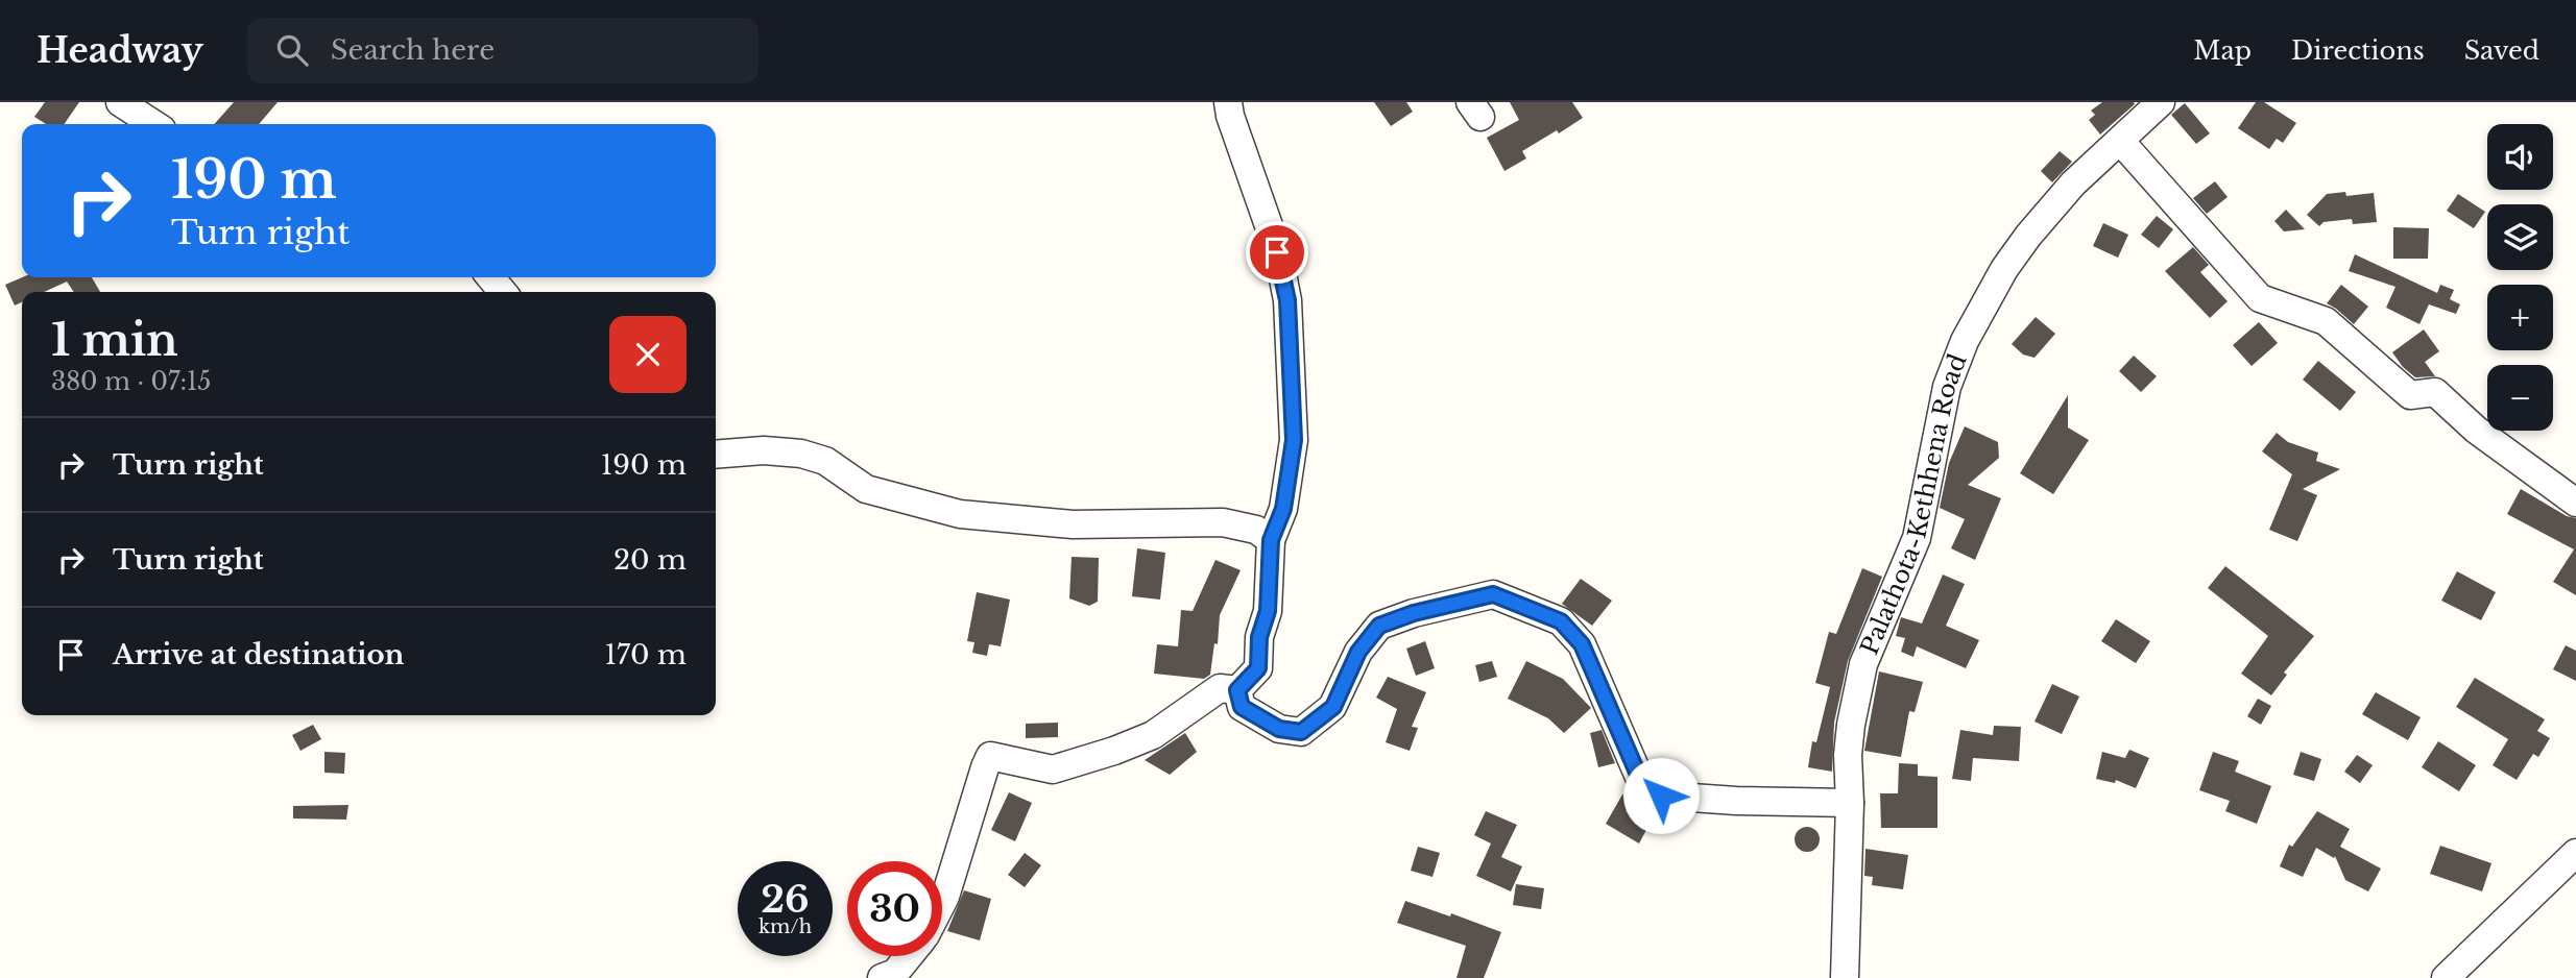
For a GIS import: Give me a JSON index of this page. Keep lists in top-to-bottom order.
{
  "streets": {
    "street": ["Palathota-Kethhena Road"]
  },
  "page": {
    "header": "Headway",
    "search": "Search here",
    "nav": ["Map", "Directions", "Saved"],
    "map_buttons": ["+", "−"],
    "turn": ["190 m", "Turn right"],
    "heading": ["1 min", "380 m · 07:15"],
    "list": [
      {
        "name": "Turn right",
        "value": "190 m"
      },
      {
        "name": "Turn right",
        "value": "20 m"
      },
      {
        "name": "Arrive at destination",
        "value": "170 m"
      }
    ],
    "speed": "26 km/h",
    "limit": "30"
  }
}
